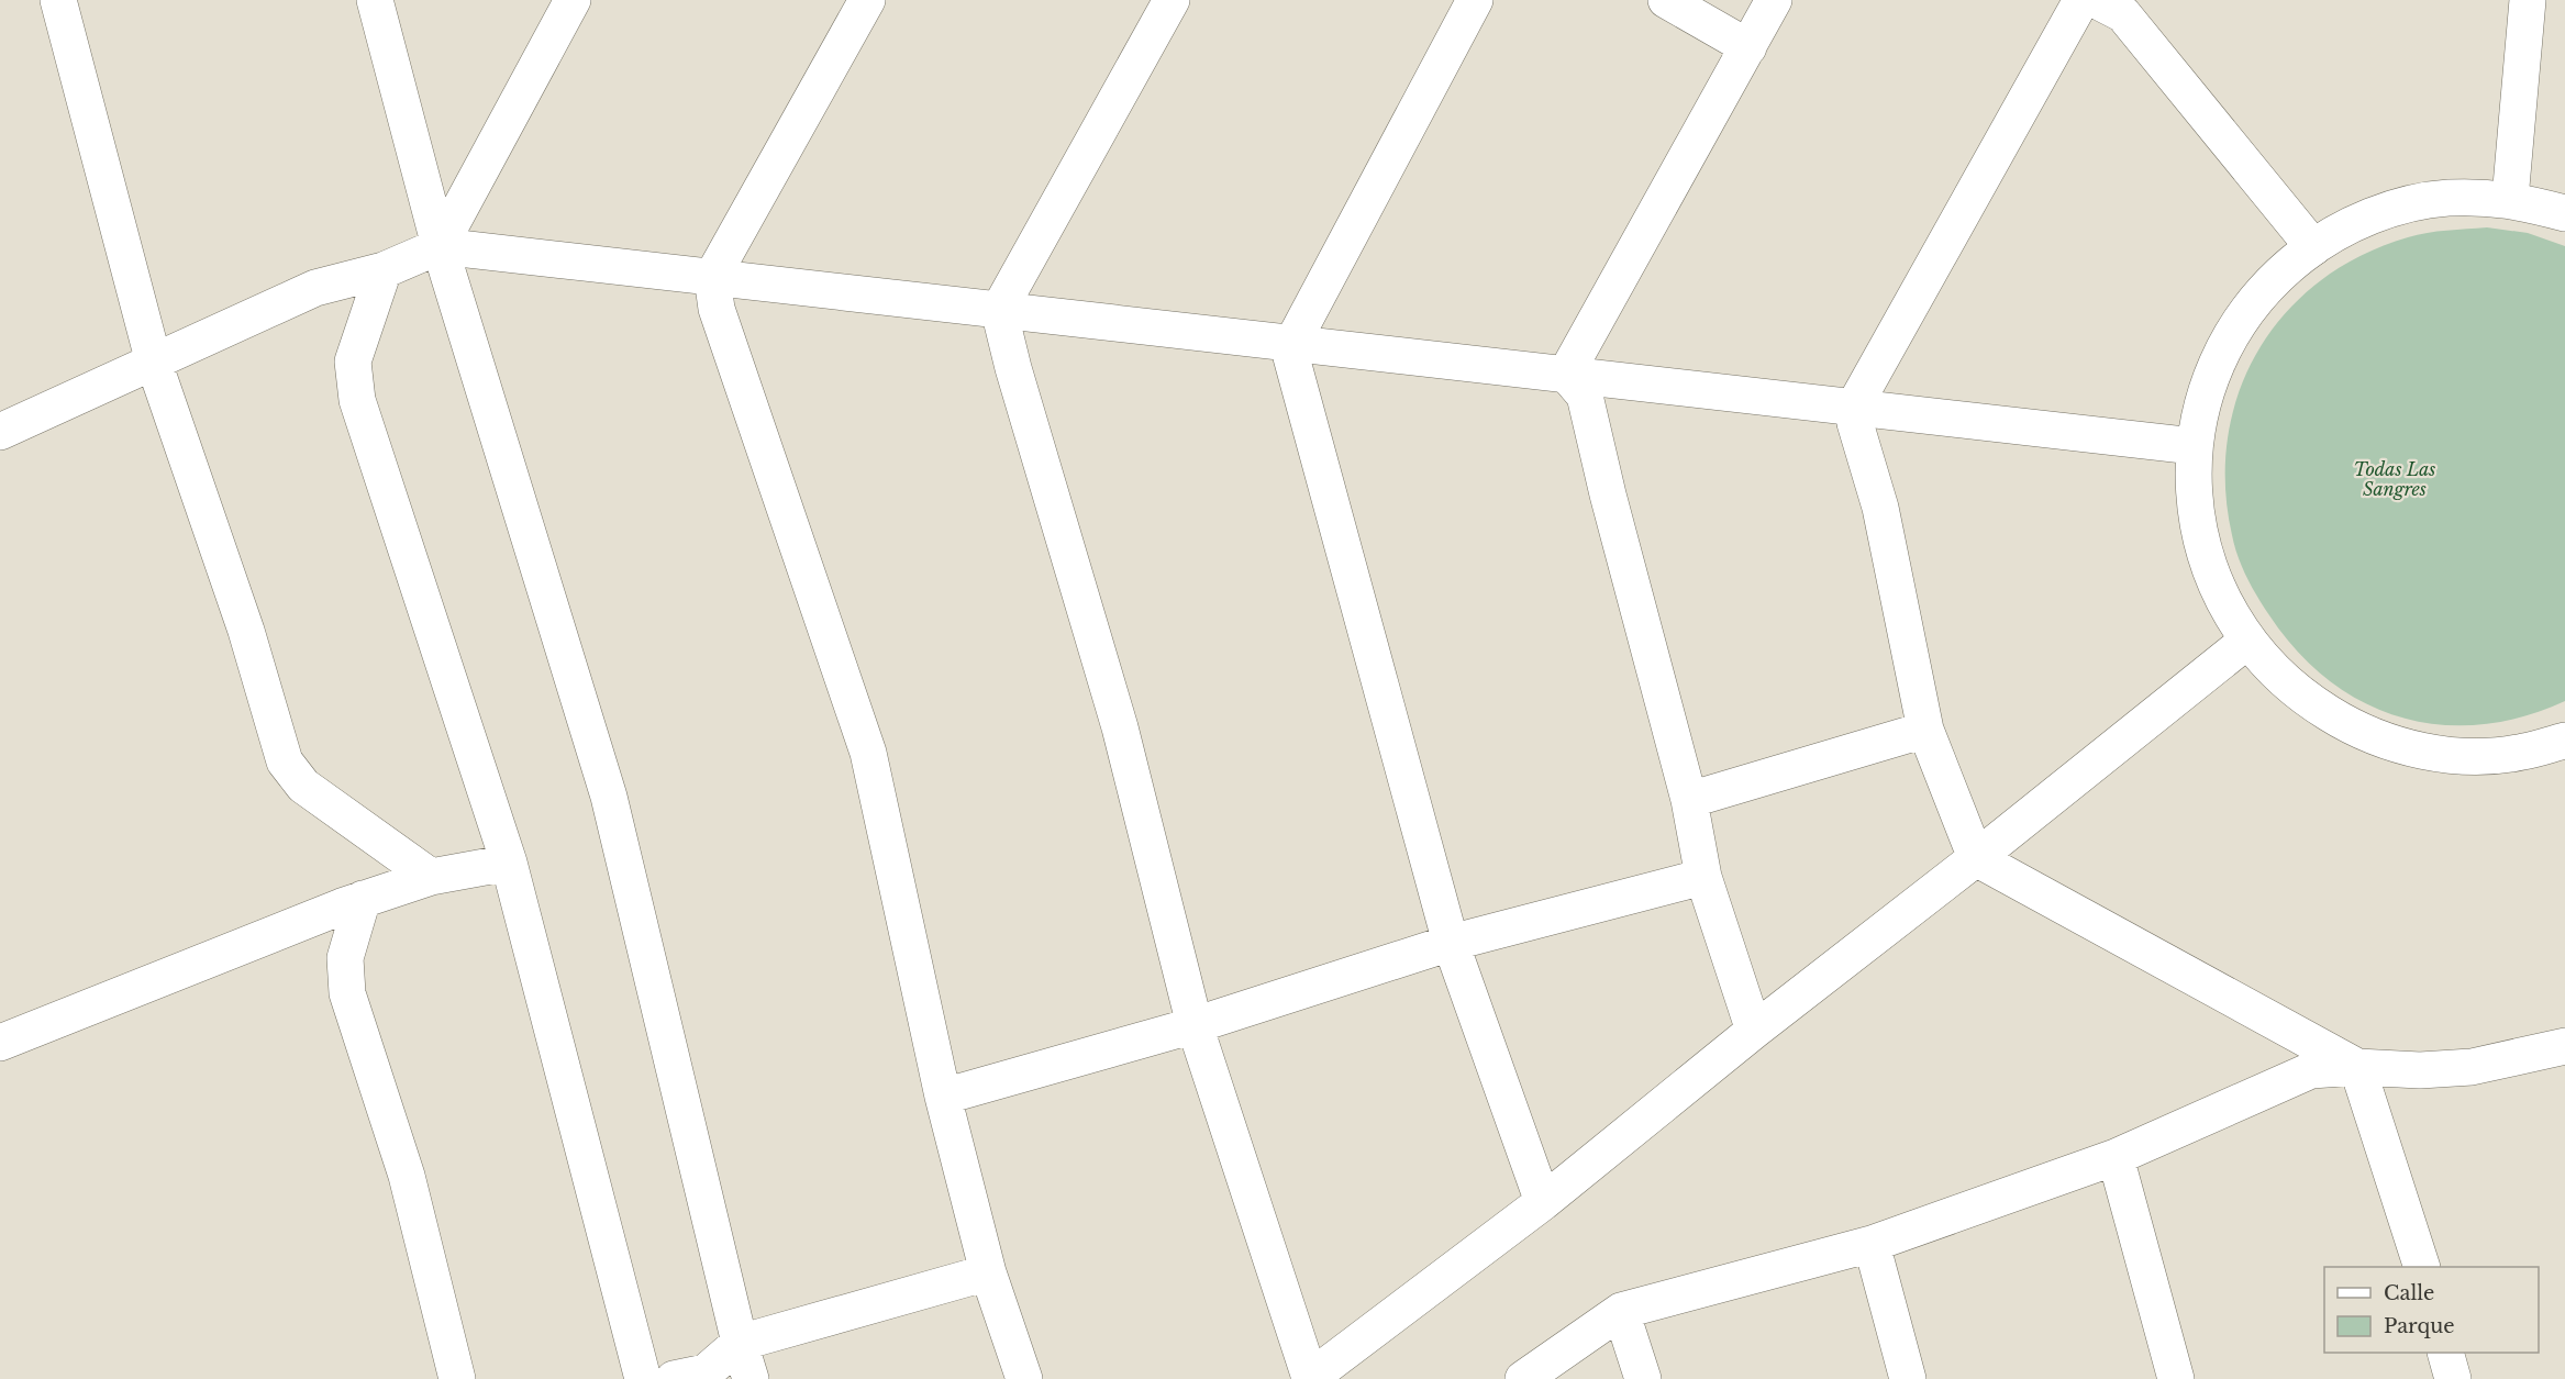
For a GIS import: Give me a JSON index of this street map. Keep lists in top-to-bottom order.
{
  "parks": ["Todas Las Sangres"],
  "legend": ["Calle", "Parque"]
}
